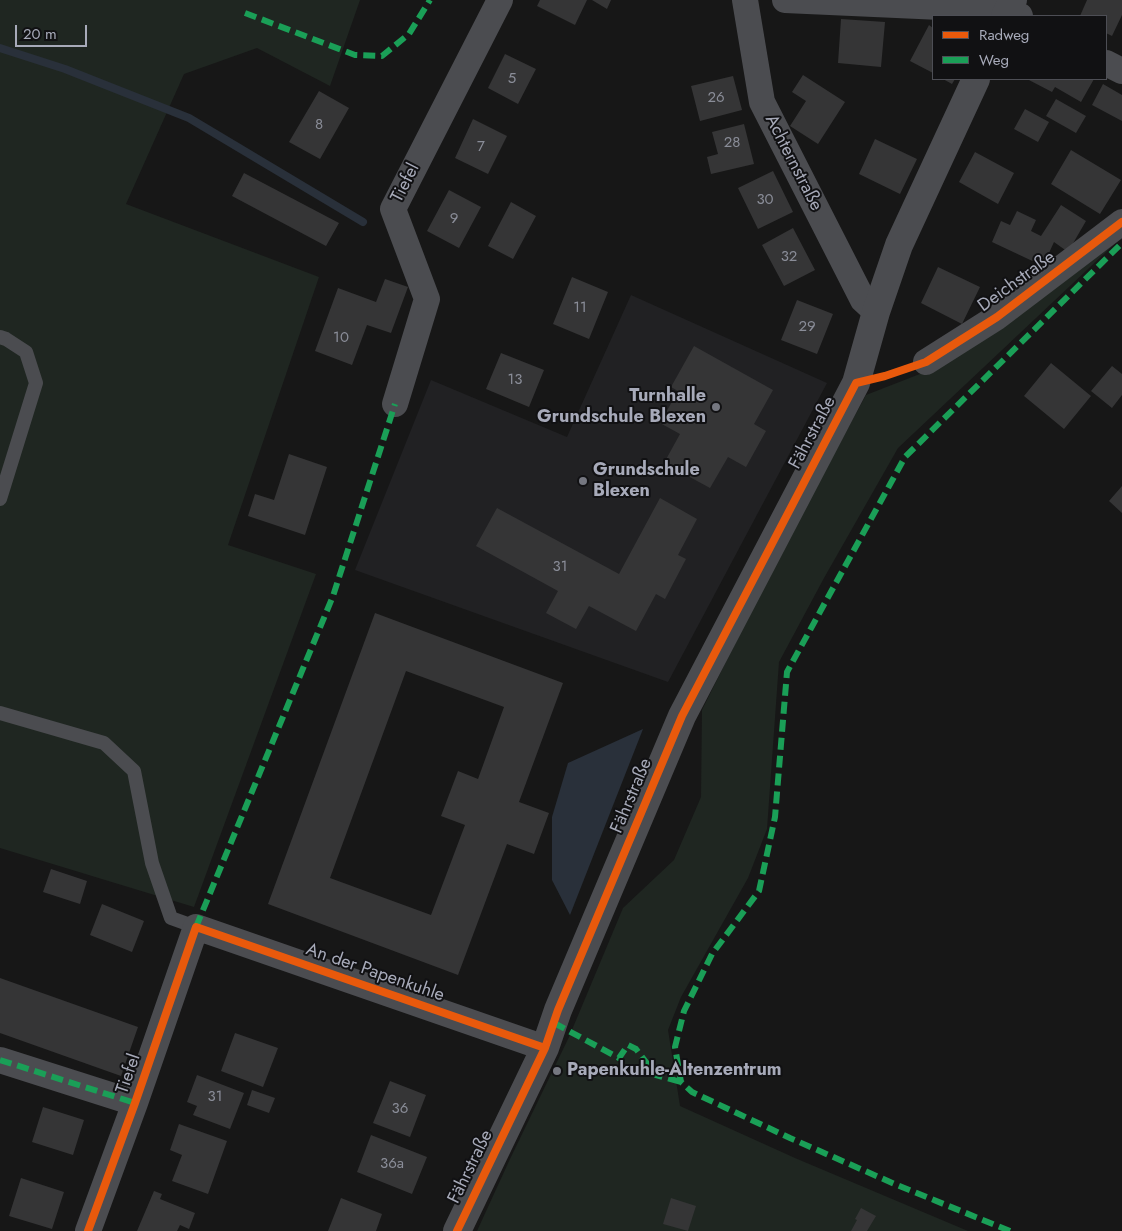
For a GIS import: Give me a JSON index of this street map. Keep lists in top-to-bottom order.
{
  "streets": {
    "street": [
      "Achternstraße",
      "Tiefel",
      "Deichstraße",
      "Fährstraße",
      "An der Papenkuhle"
    ]
  },
  "crossings": [
    ["Achternstraße", "Fährstraße"],
    ["Tiefel", "An der Papenkuhle"],
    ["Fährstraße", "An der Papenkuhle"]
  ],
  "places": ["Turnhalle Grundschule Blexen", "Grundschule Blexen", "Papenkuhle-Altenzentrum"],
  "house_numbers": [
    "5",
    "26",
    "8",
    "28",
    "7",
    "30",
    "9",
    "32",
    "11",
    "29",
    "10",
    "13",
    "31",
    "31",
    "36",
    "36a"
  ],
  "legend": ["Radweg", "Weg"],
  "scale_bar": "20 m"
}
